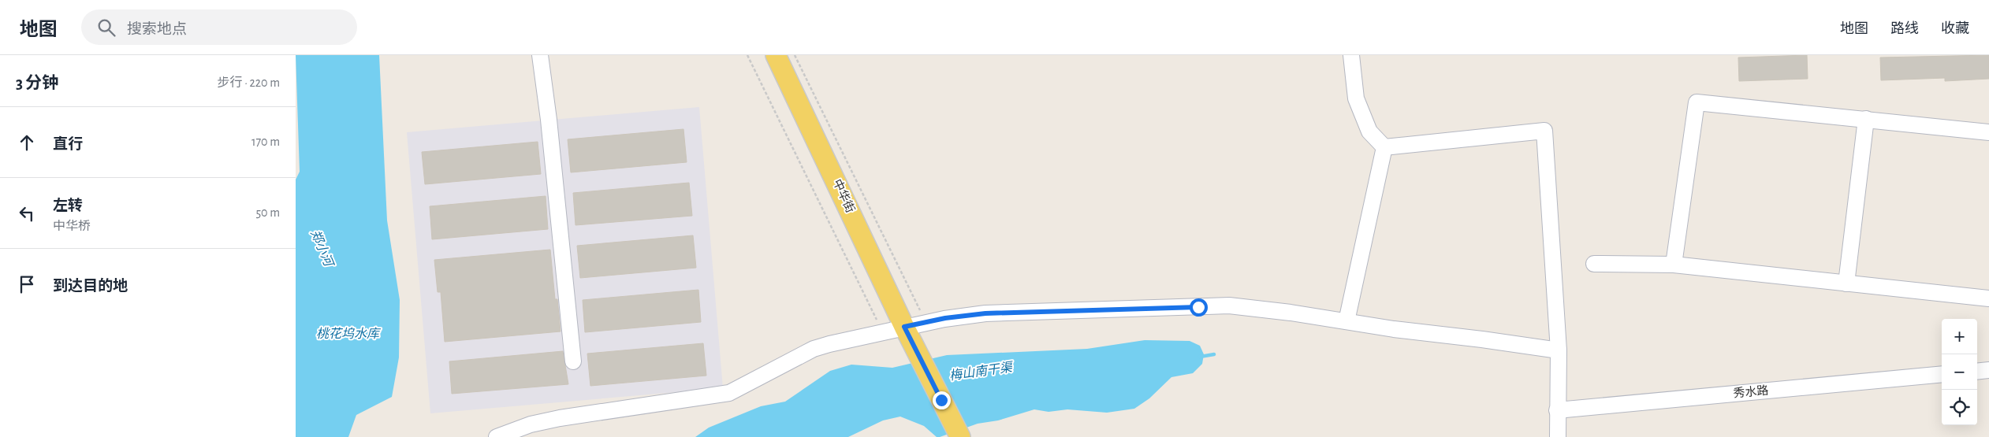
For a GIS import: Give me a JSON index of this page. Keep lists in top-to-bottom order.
{
  "streets": {
    "main road": ["中华街"],
    "street": ["秀水路"]
  },
  "water": ["郑小河", "桃花坞水库", "梅山南干渠"],
  "page": {
    "header": "地图",
    "search": "搜索地点",
    "nav": ["地图", "路线", "收藏"],
    "heading": ["3 分钟", "步行 · 220 m"],
    "list": [
      ["直行", "170 m"],
      ["左转", "中华桥", "50 m"],
      "到达目的地"
    ],
    "map_buttons": ["+", "−"]
  }
}
